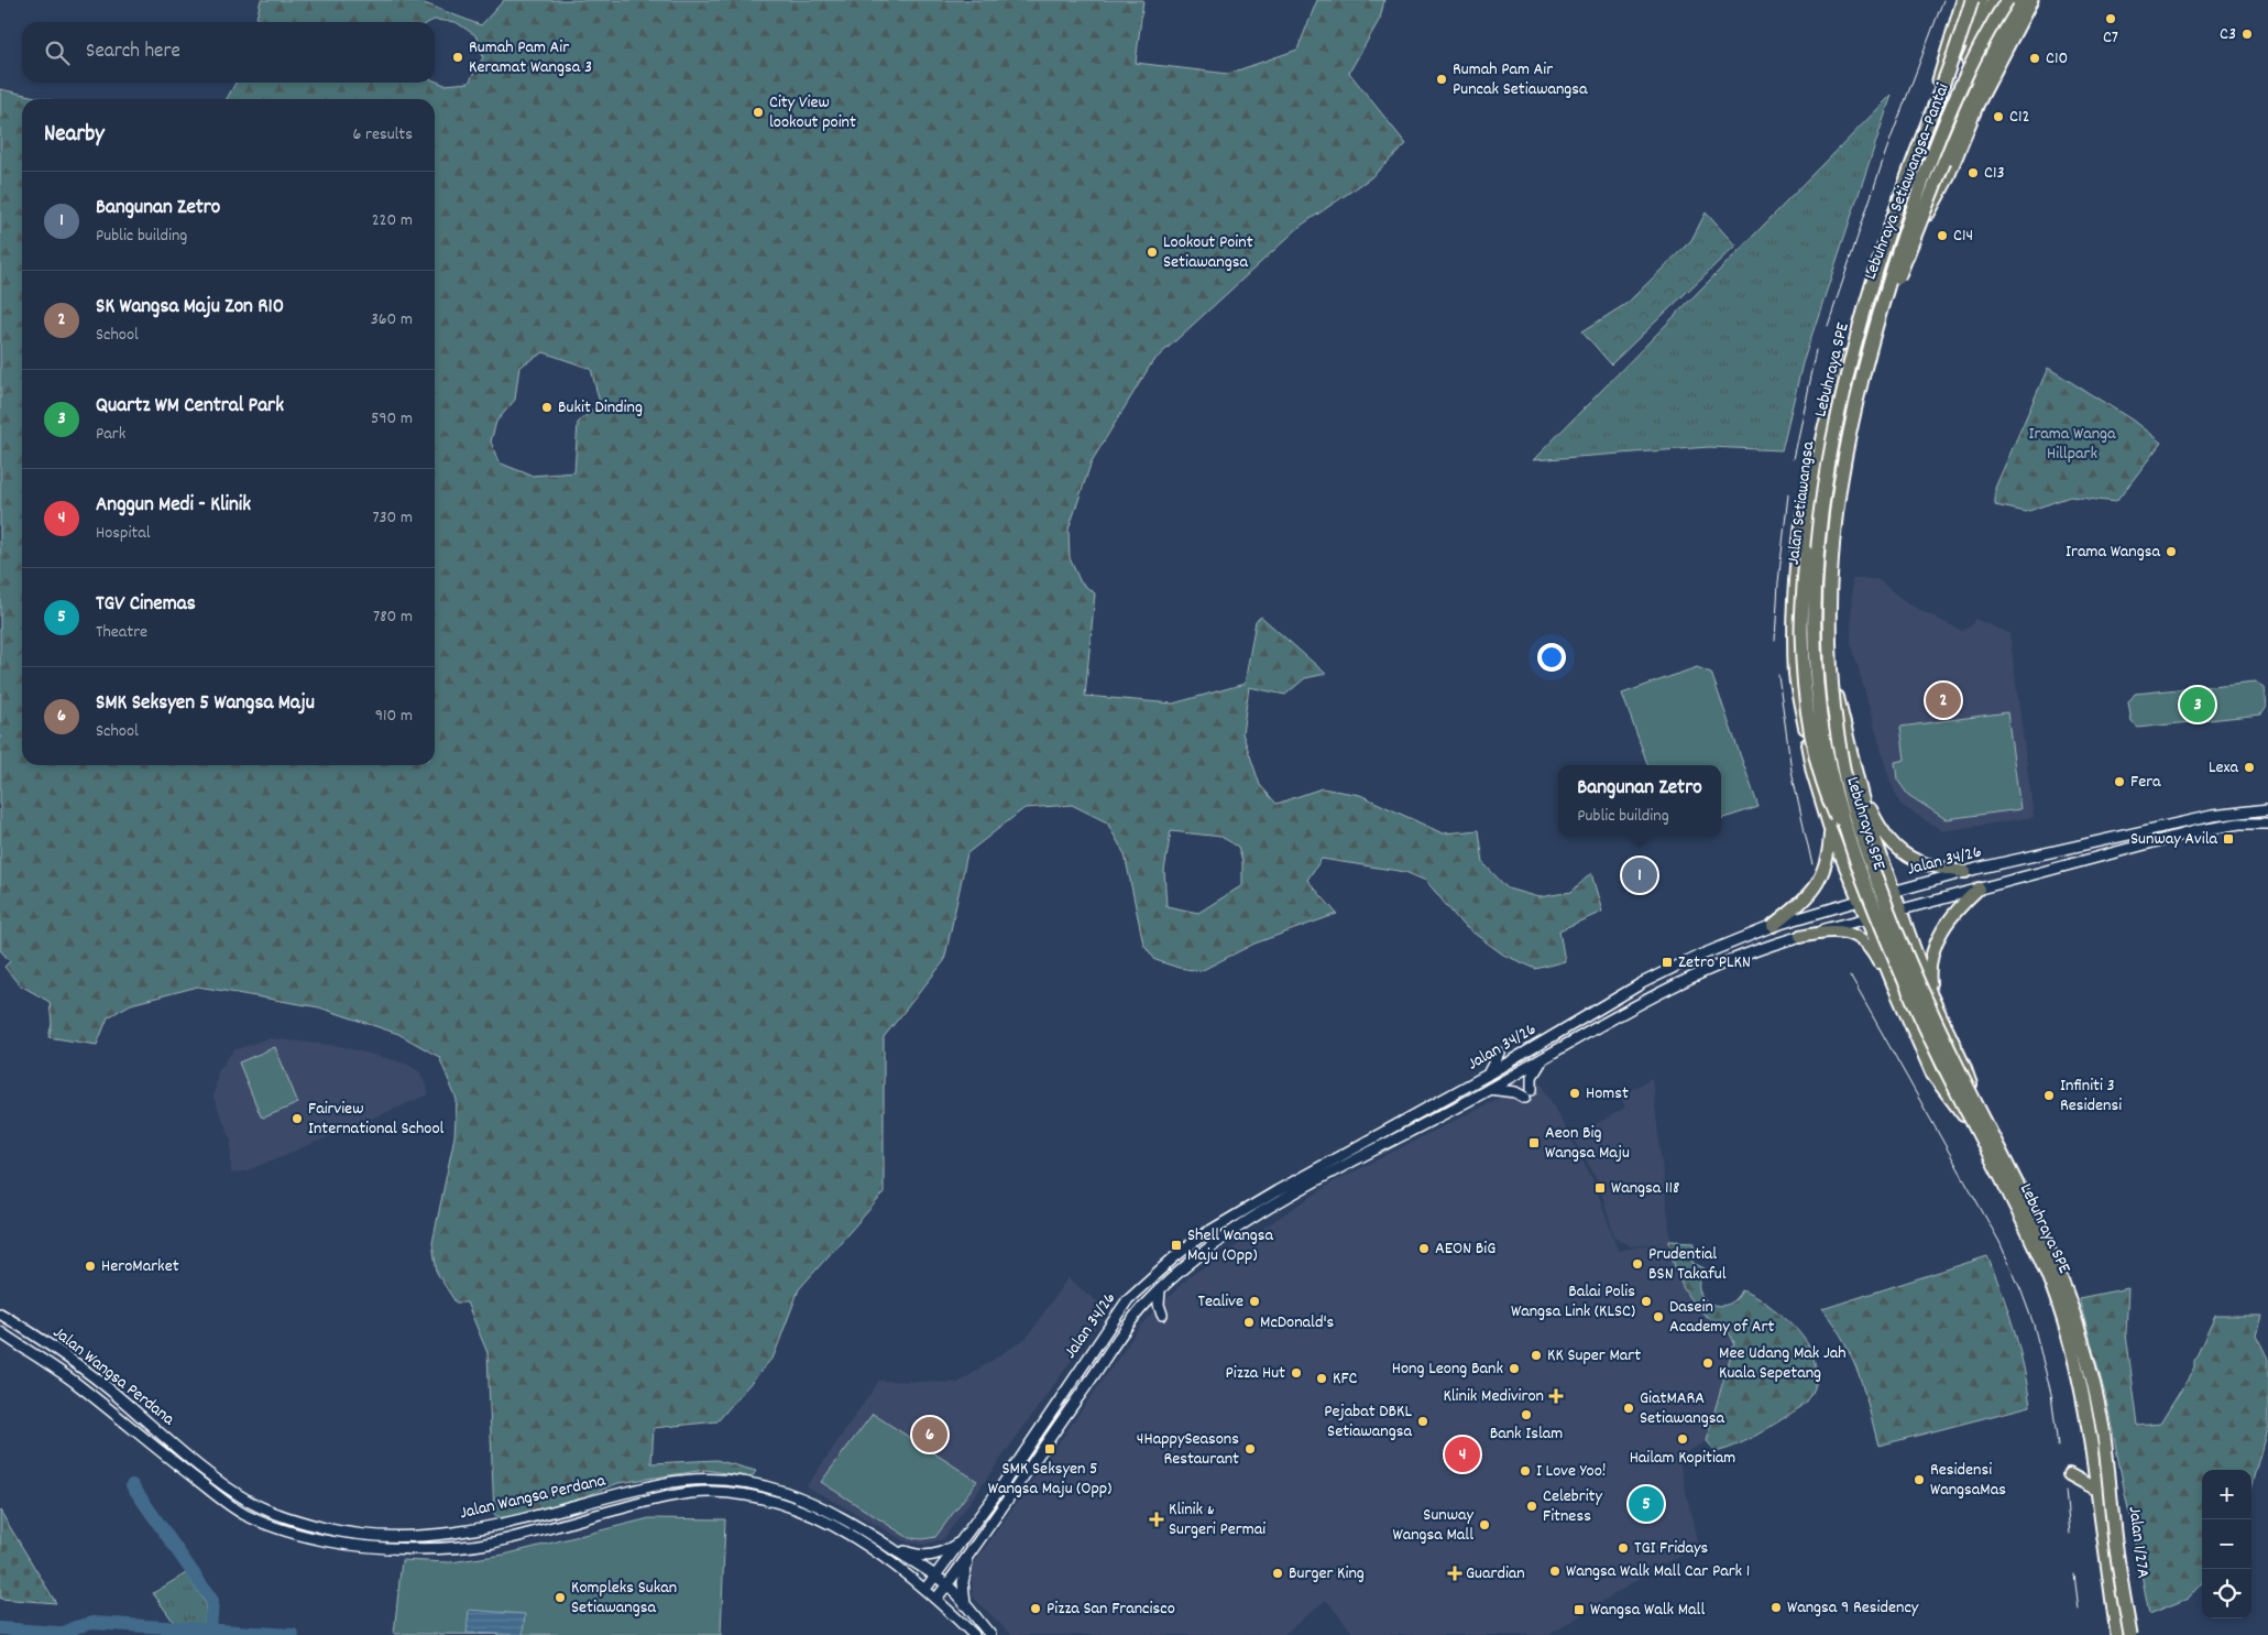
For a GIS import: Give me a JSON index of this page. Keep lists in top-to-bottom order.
{
  "streets": {
    "highway": ["Lebuhraya Setiawangsa–Pantai", "Lebuhraya SPE"],
    "main road": [
      "Jalan Setiawangsa",
      "Jalan 34/26",
      "Jalan Wangsa Perdana",
      "Jalan 1/27A"
    ]
  },
  "crossings": [
    ["Lebuhraya Setiawangsa–Pantai", "Lebuhraya SPE"],
    ["Lebuhraya SPE", "Jalan 1/27A"],
    ["Jalan 34/26", "Jalan Wangsa Perdana"],
    ["Jalan 34/26", "Jalan 1/27A"]
  ],
  "parks": ["Irama Wanga Hillpark"],
  "places": {
    "other": [
      "C7",
      "C3",
      "Rumah Pam Air Keramat Wangsa 3",
      "C10",
      "Rumah Pam Air Puncak Setiawangsa",
      "City View lookout point",
      "C12",
      "C13",
      "C14",
      "Lookout Point Setiawangsa",
      "Bukit Dinding",
      "Irama Wangsa",
      "Lexa",
      "Fera",
      "Homst",
      "Infiniti 3 Residensi",
      "Fairview International School",
      "AEON BiG",
      "Prudential BSN Takaful",
      "HeroMarket",
      "Tealive",
      "Balai Polis Wangsa Link (KLSC)",
      "Dasein Academy of Art",
      "McDonald's",
      "KK Super Mart",
      "Mee Udang Mak Jah Kuala Sepetang",
      "Hong Leong Bank",
      "Pizza Hut",
      "KFC",
      "GiatMARA Setiawangsa",
      "Bank Islam",
      "Pejabat DBKL Setiawangsa",
      "Hailam Kopitiam",
      "4HappySeasons Restaurant",
      "I Love Yoo!",
      "Residensi WangsaMas",
      "Celebrity Fitness",
      "Sunway Wangsa Mall",
      "TGI Fridays",
      "Wangsa Walk Mall Car Park 1",
      "Burger King",
      "Kompleks Sukan Setiawangsa",
      "Wangsa 9 Residency",
      "Pizza San Francisco"
    ],
    "transit": [
      "Sunway Avila",
      "Zetro PLKN",
      "Aeon Big Wangsa Maju",
      "Wangsa 118",
      "Shell Wangsa Maju (Opp)",
      "SMK Seksyen 5 Wangsa Maju (Opp)",
      "Wangsa Walk Mall"
    ],
    "health": ["Klinik Mediviron", "Klinik & Surgeri Permai", "Guardian"]
  },
  "page": {
    "search": "Search here",
    "heading": ["Nearby", "6 results"],
    "list": [
      {
        "mark": "1",
        "name": "Bangunan Zetro",
        "note": "Public building",
        "value": "220 m"
      },
      {
        "mark": "2",
        "name": "SK Wangsa Maju Zon R10",
        "note": "School",
        "value": "360 m"
      },
      {
        "mark": "3",
        "name": "Quartz WM Central Park",
        "note": "Park",
        "value": "590 m"
      },
      {
        "mark": "4",
        "name": "Anggun Medi - Klinik",
        "note": "Hospital",
        "value": "730 m"
      },
      {
        "mark": "5",
        "name": "TGV Cinemas",
        "note": "Theatre",
        "value": "780 m"
      },
      {
        "mark": "6",
        "name": "SMK Seksyen 5 Wangsa Maju",
        "note": "School",
        "value": "910 m"
      }
    ],
    "pins": [
      "2",
      "3",
      "1",
      "6",
      "4",
      "5"
    ],
    "popup": ["Bangunan Zetro", "Public building"],
    "map_buttons": ["+", "−"]
  }
}
